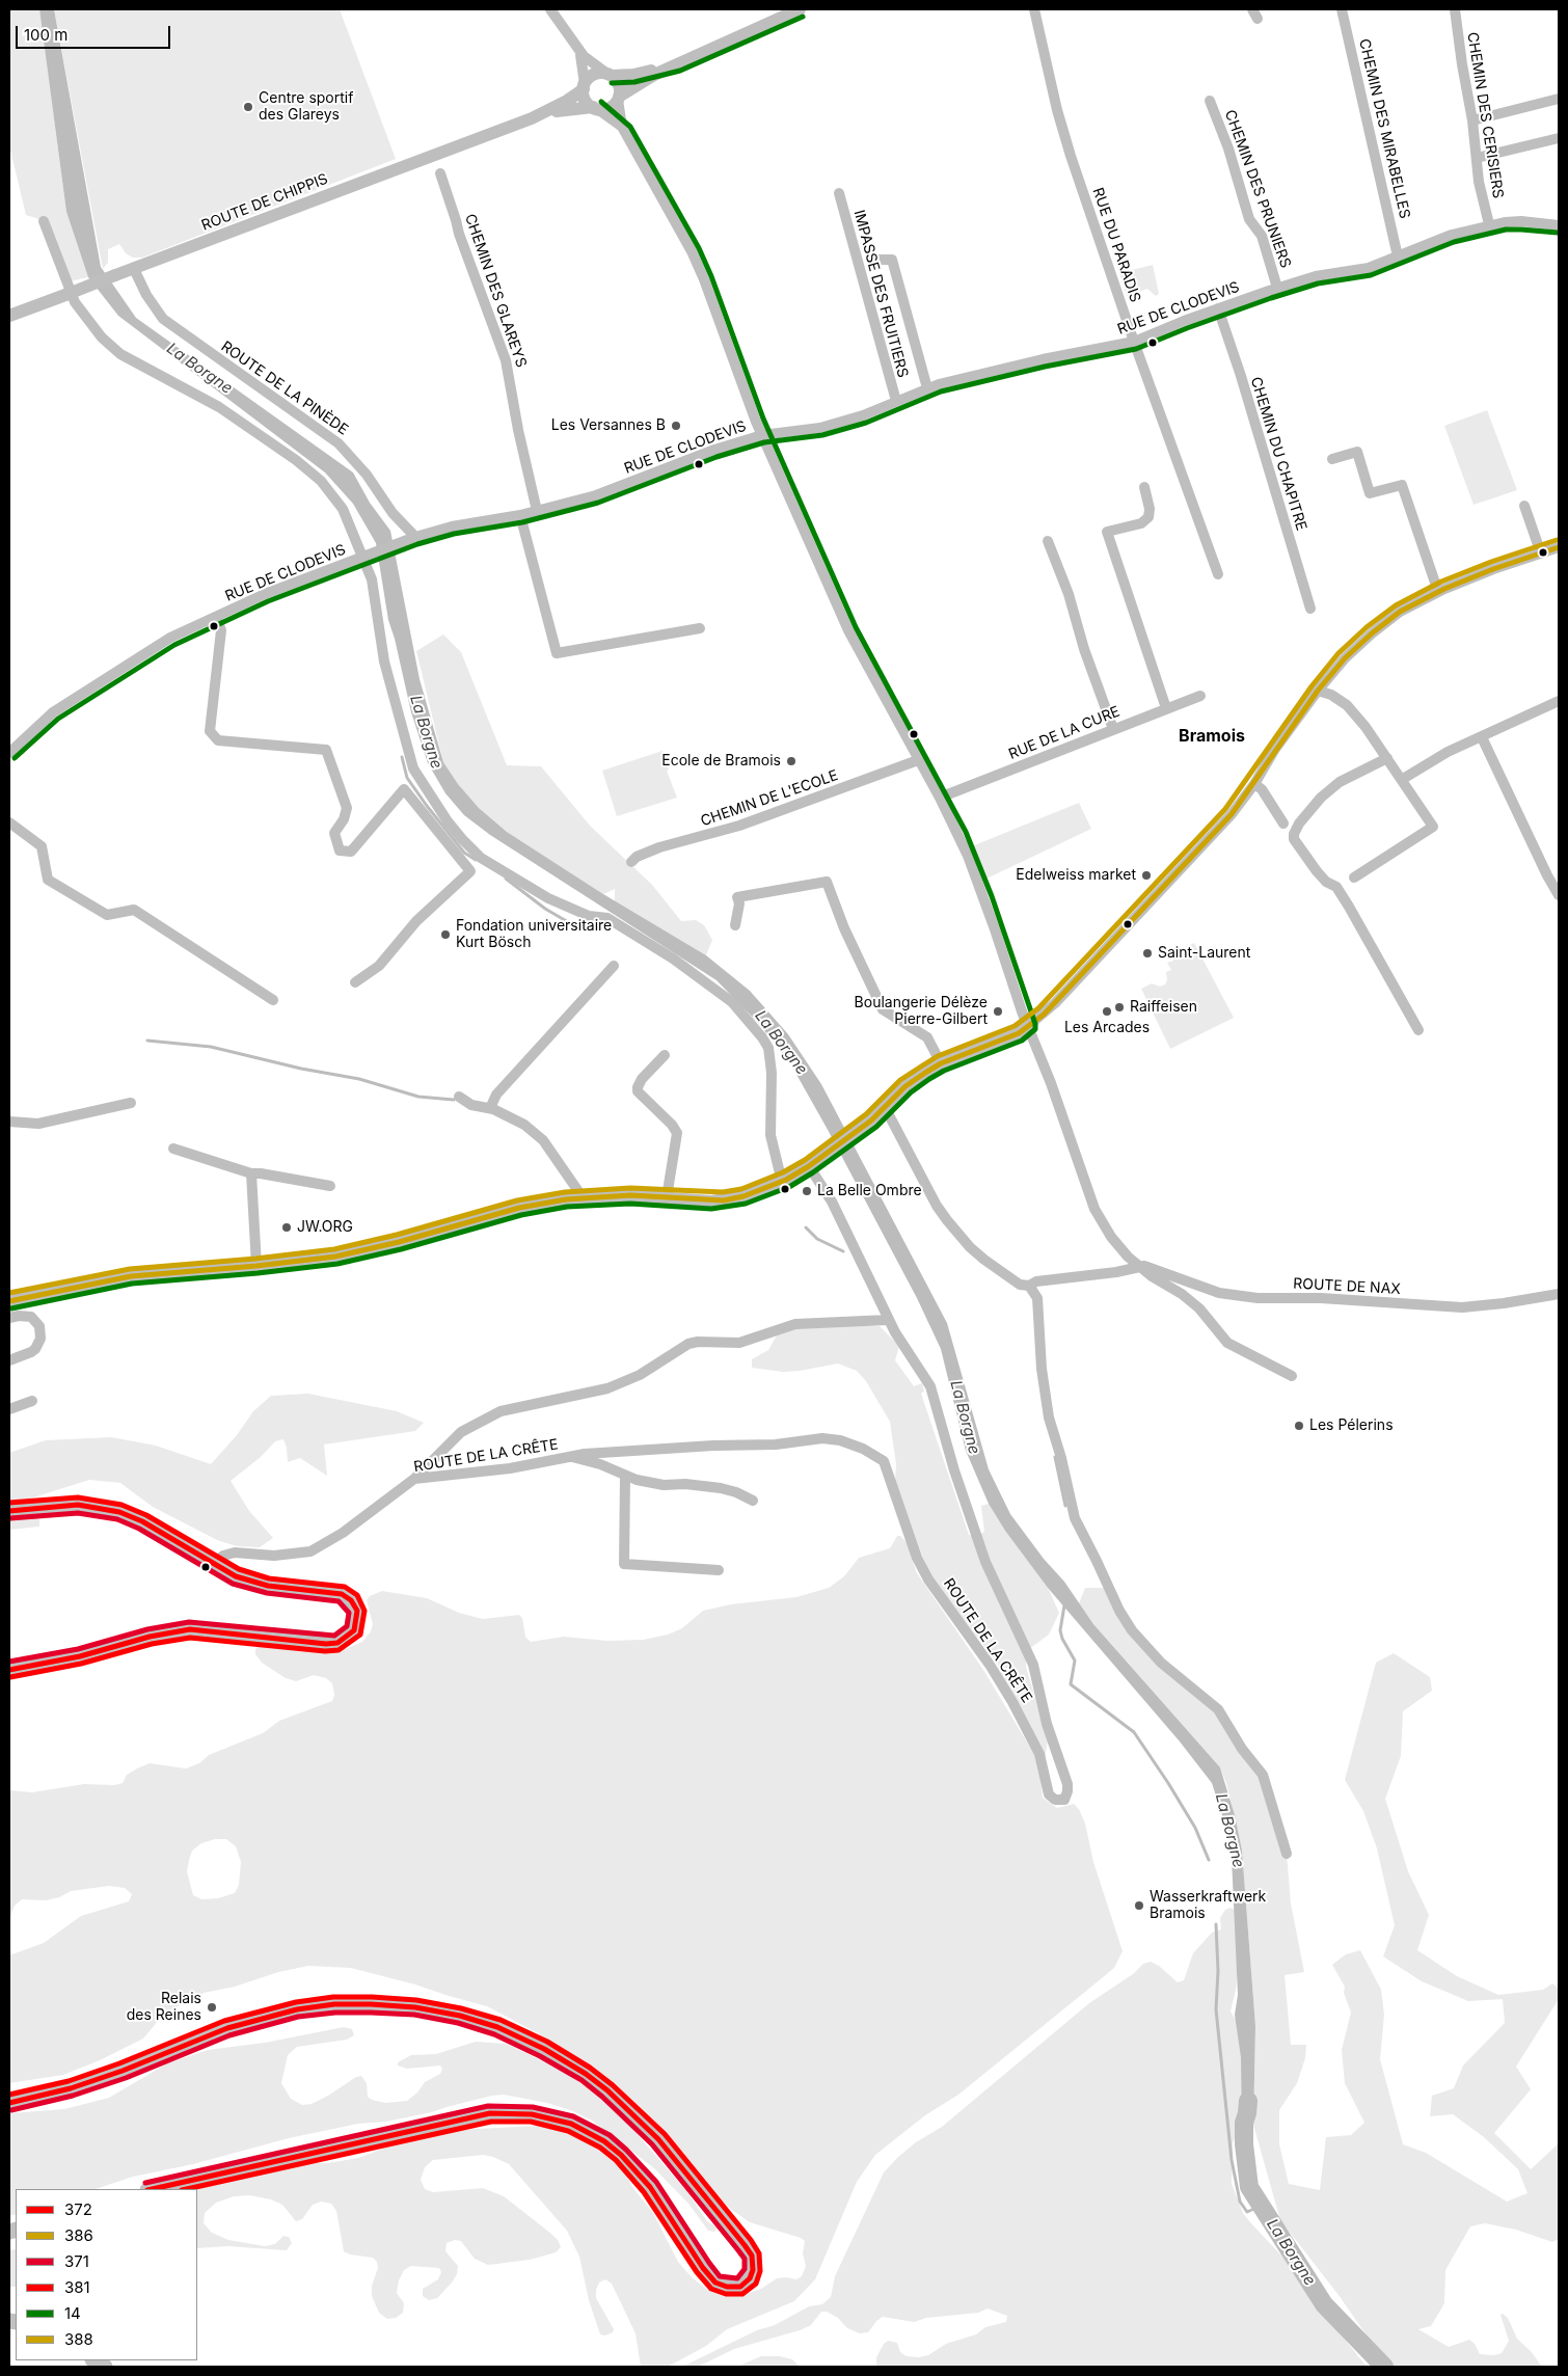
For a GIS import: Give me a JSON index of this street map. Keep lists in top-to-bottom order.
{
  "streets": {
    "street": [
      "CHEMIN DES CERISIERS",
      "CHEMIN DES MIRABELLES",
      "CHEMIN DES PRUNIERS",
      "ROUTE DE CHIPPIS",
      "RUE DU PARADIS",
      "CHEMIN DES GLAREYS",
      "IMPASSE DES FRUITIERS",
      "RUE DE CLODEVIS",
      "ROUTE DE LA PINÈDE",
      "CHEMIN DU CHAPITRE",
      "RUE DE LA CURE",
      "CHEMIN DE L'ECOLE",
      "ROUTE DE NAX",
      "ROUTE DE LA CRÊTE"
    ]
  },
  "crossings": [
    ["CHEMIN DES CERISIERS", "RUE DE CLODEVIS"],
    ["CHEMIN DES MIRABELLES", "RUE DE CLODEVIS"],
    ["CHEMIN DES PRUNIERS", "RUE DE CLODEVIS"],
    ["ROUTE DE CHIPPIS", "ROUTE DE LA PINÈDE"],
    ["RUE DU PARADIS", "RUE DE CLODEVIS"],
    ["CHEMIN DES GLAREYS", "RUE DE CLODEVIS"],
    ["IMPASSE DES FRUITIERS", "RUE DE CLODEVIS"],
    ["RUE DE CLODEVIS", "ROUTE DE LA PINÈDE"],
    ["RUE DE CLODEVIS", "CHEMIN DU CHAPITRE"]
  ],
  "districts": ["Bramois"],
  "water": ["La Borgne"],
  "places": [
    "Centre sportif des Glareys",
    "Les Versannes B",
    "Ecole de Bramois",
    "Edelweiss market",
    "Fondation universitaire Kurt Bösch",
    "Saint-Laurent",
    "Raiffeisen",
    "Boulangerie Délèze Pierre-Gilbert",
    "Les Arcades",
    "La Belle Ombre",
    "JW.ORG",
    "Les Pélerins",
    "Wasserkraftwerk Bramois",
    "Relais des Reines"
  ],
  "lines": [
    "transit line 14",
    "transit line 388",
    "transit line 386",
    "transit line 381",
    "transit line 372",
    "transit line 371"
  ],
  "legend": [
    "372",
    "386",
    "371",
    "381",
    "14",
    "388"
  ],
  "scale_bar": "100 m"
}
